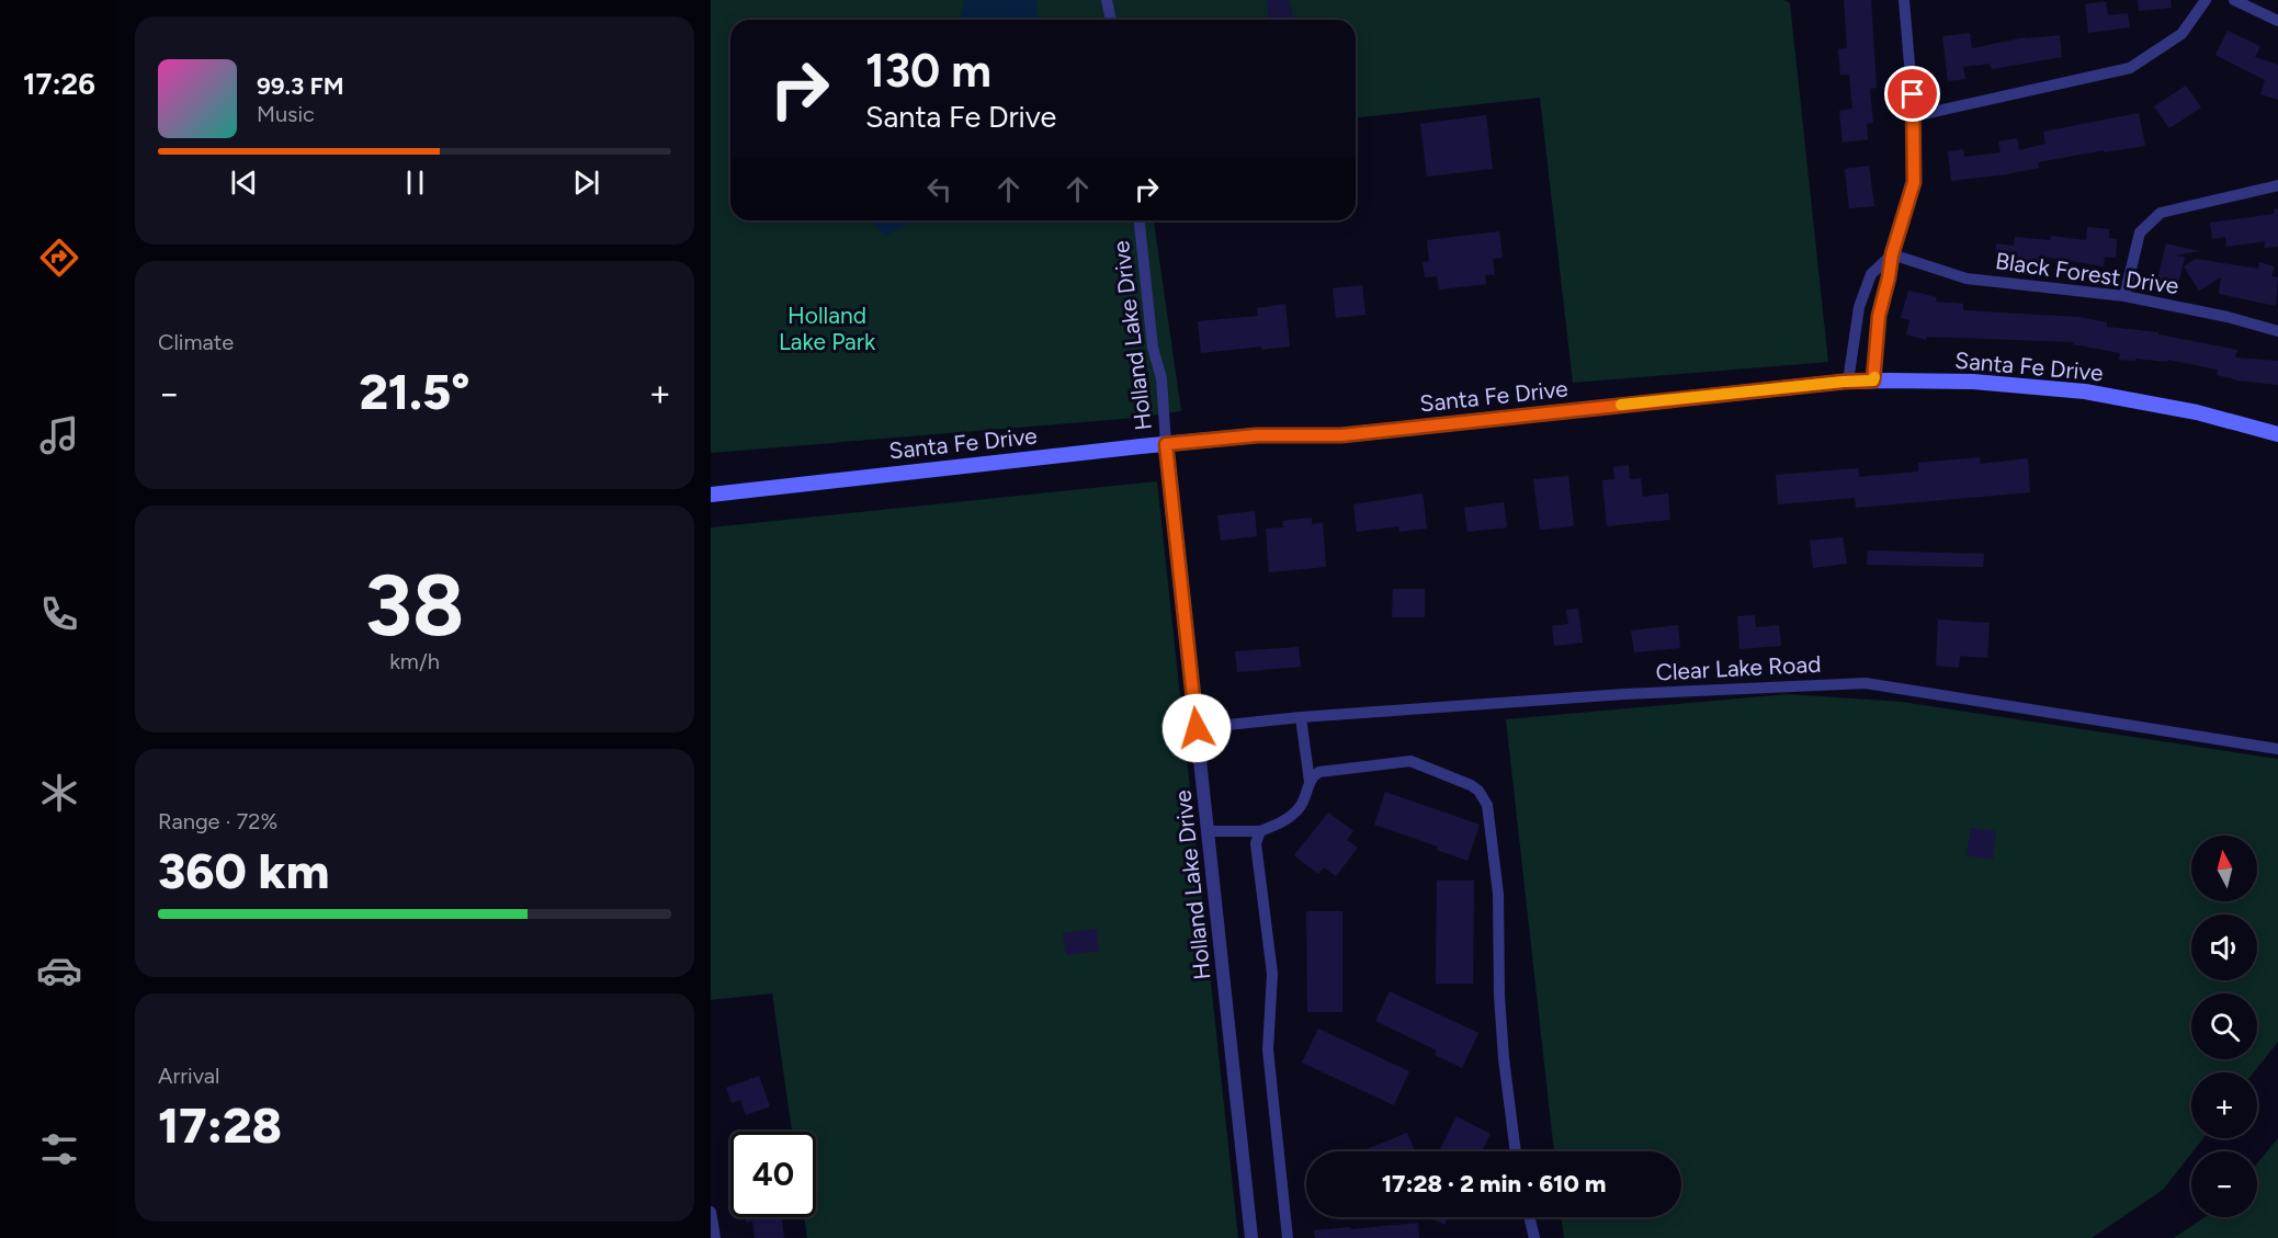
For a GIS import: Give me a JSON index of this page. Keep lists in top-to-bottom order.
{
  "streets": {
    "main road": ["Santa Fe Drive"],
    "street": ["Black Forest Drive", "Holland Lake Drive", "Clear Lake Road"]
  },
  "crossings": [
    ["Holland Lake Drive", "Santa Fe Drive"],
    ["Holland Lake Drive", "Clear Lake Road"]
  ],
  "parks": ["Holland Lake Park"],
  "north": "top",
  "page": {
    "tabs": "17:26",
    "turn": ["130 m", "Santa Fe Drive"],
    "song": ["99.3 FM", "Music"],
    "tile": [
      "Climate",
      ["38", "km/h"],
      ["Range · 72%", "360 km"],
      ["Arrival", "17:28"]
    ],
    "heat": ["−", "21.5°", "+"],
    "map_buttons": ["+", "−"],
    "limit": "40",
    "trip": "17:28 · 2 min · 610 m"
  }
}
